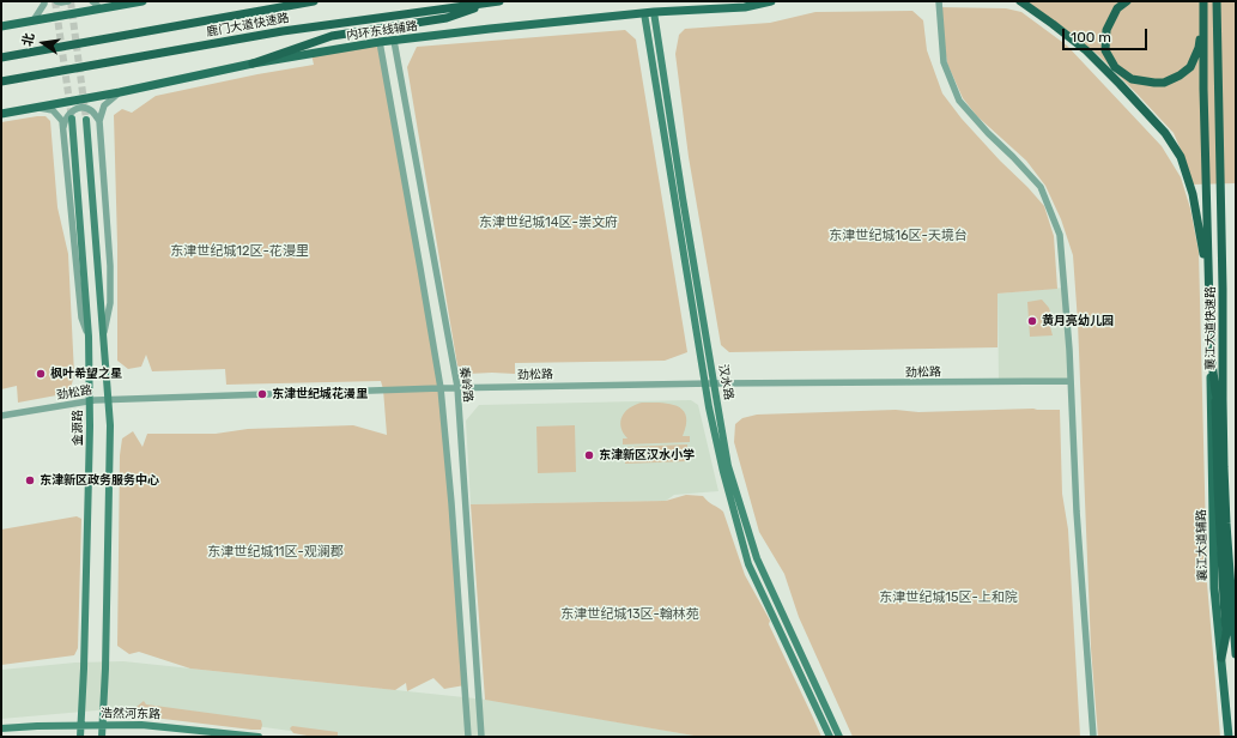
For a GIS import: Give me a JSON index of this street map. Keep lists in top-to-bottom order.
{
  "streets": {
    "highway": ["鹿门大道快速路", "襄江大道快速路"],
    "main road": [
      "内环东线辅路",
      "汉水路",
      "金源路",
      "襄江大道辅路",
      "浩然河东路"
    ],
    "street": ["劲松路", "秦岭路"]
  },
  "crossings": [
    ["内环东线辅路", "汉水路"],
    ["内环东线辅路", "秦岭路"],
    ["劲松路", "汉水路"],
    ["劲松路", "秦岭路"],
    ["劲松路", "金源路"],
    ["金源路", "浩然河东路"]
  ],
  "districts": [
    "东津世纪城14区-崇文府",
    "东津世纪城16区-天境台",
    "东津世纪城12区-花漫里",
    "东津世纪城11区-观澜郡",
    "东津世纪城15区-上和院",
    "东津世纪城13区-翰林苑"
  ],
  "places": [
    "黄月亮幼儿园",
    "枫叶希望之星",
    "东津世纪城花漫里",
    "东津新区汉水小学",
    "东津新区政务服务中心"
  ],
  "scale_bar": "100 m",
  "north": "left"
}
